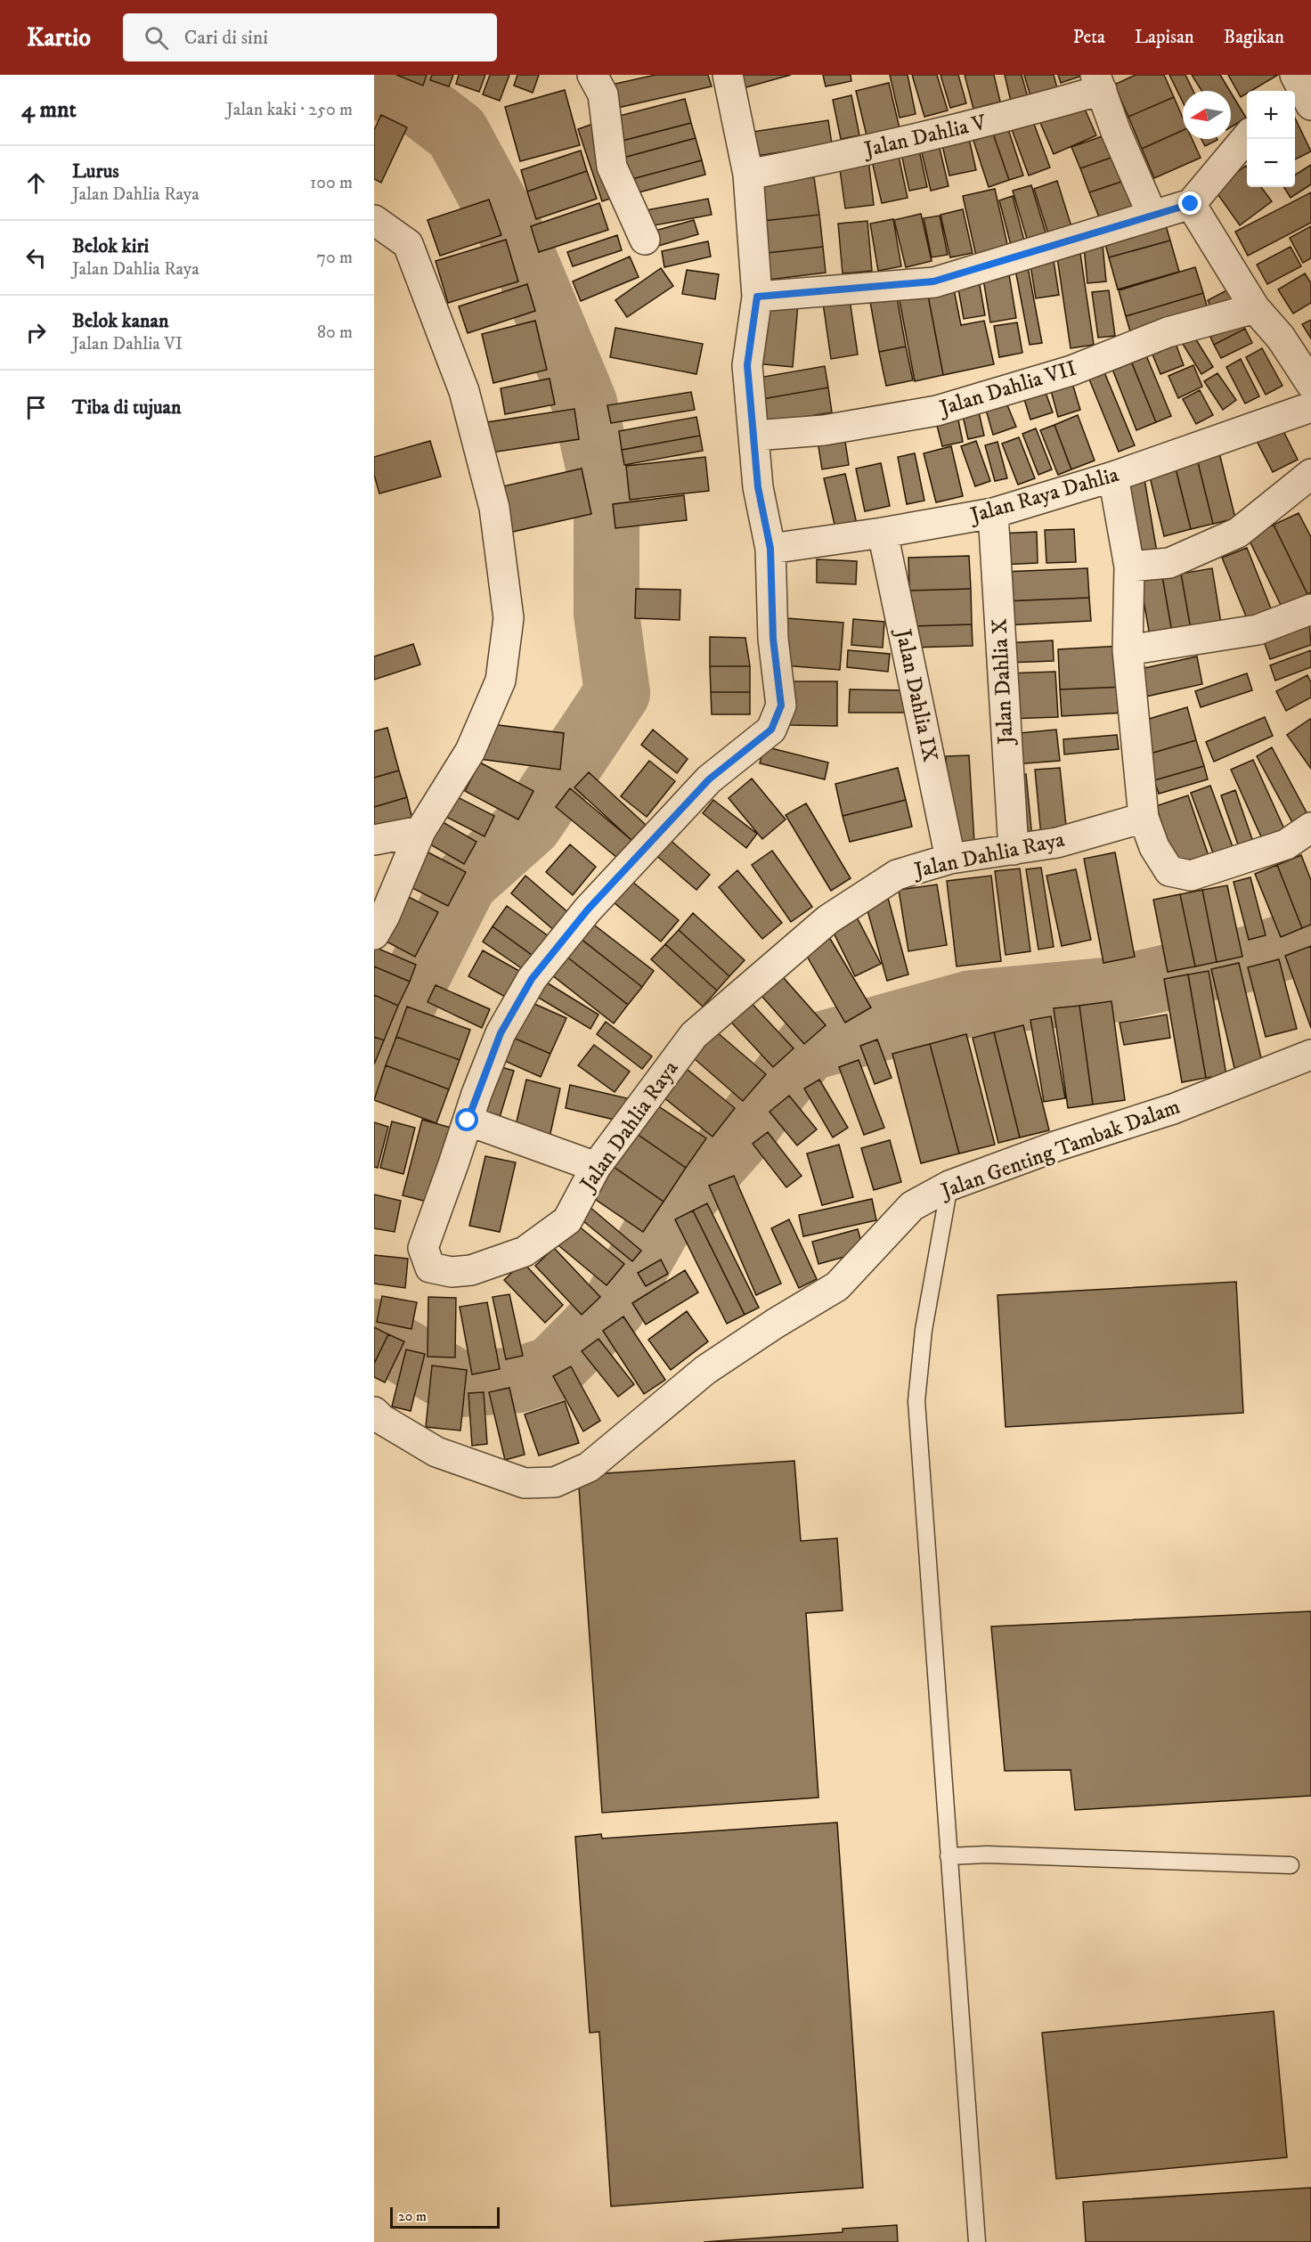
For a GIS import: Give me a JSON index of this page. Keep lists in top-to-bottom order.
{
  "streets": {
    "street": [
      "Jalan Dahlia V",
      "Jalan Dahlia VII",
      "Jalan Raya Dahlia",
      "Jalan Dahlia X",
      "Jalan Dahlia IX",
      "Jalan Dahlia Raya",
      "Jalan Genting Tambak Dalam"
    ]
  },
  "crossings": [
    ["Jalan Dahlia V", "Jalan Dahlia Raya"],
    ["Jalan Dahlia VII", "Jalan Dahlia Raya"],
    ["Jalan Raya Dahlia", "Jalan Dahlia X"],
    ["Jalan Raya Dahlia", "Jalan Dahlia IX"],
    ["Jalan Raya Dahlia", "Jalan Dahlia Raya"],
    ["Jalan Dahlia X", "Jalan Dahlia Raya"],
    ["Jalan Dahlia IX", "Jalan Dahlia Raya"]
  ],
  "scale_bar": "20 m",
  "north": "left",
  "page": {
    "header": "Kartio",
    "search": "Cari di sini",
    "nav": ["Peta", "Lapisan", "Bagikan"],
    "heading": ["4 mnt", "Jalan kaki · 250 m"],
    "map_buttons": ["+", "−"],
    "list": [
      ["Lurus", "Jalan Dahlia Raya", "100 m"],
      ["Belok kiri", "Jalan Dahlia Raya", "70 m"],
      ["Belok kanan", "Jalan Dahlia VI", "80 m"],
      "Tiba di tujuan"
    ],
    "scale": "20 m"
  }
}
